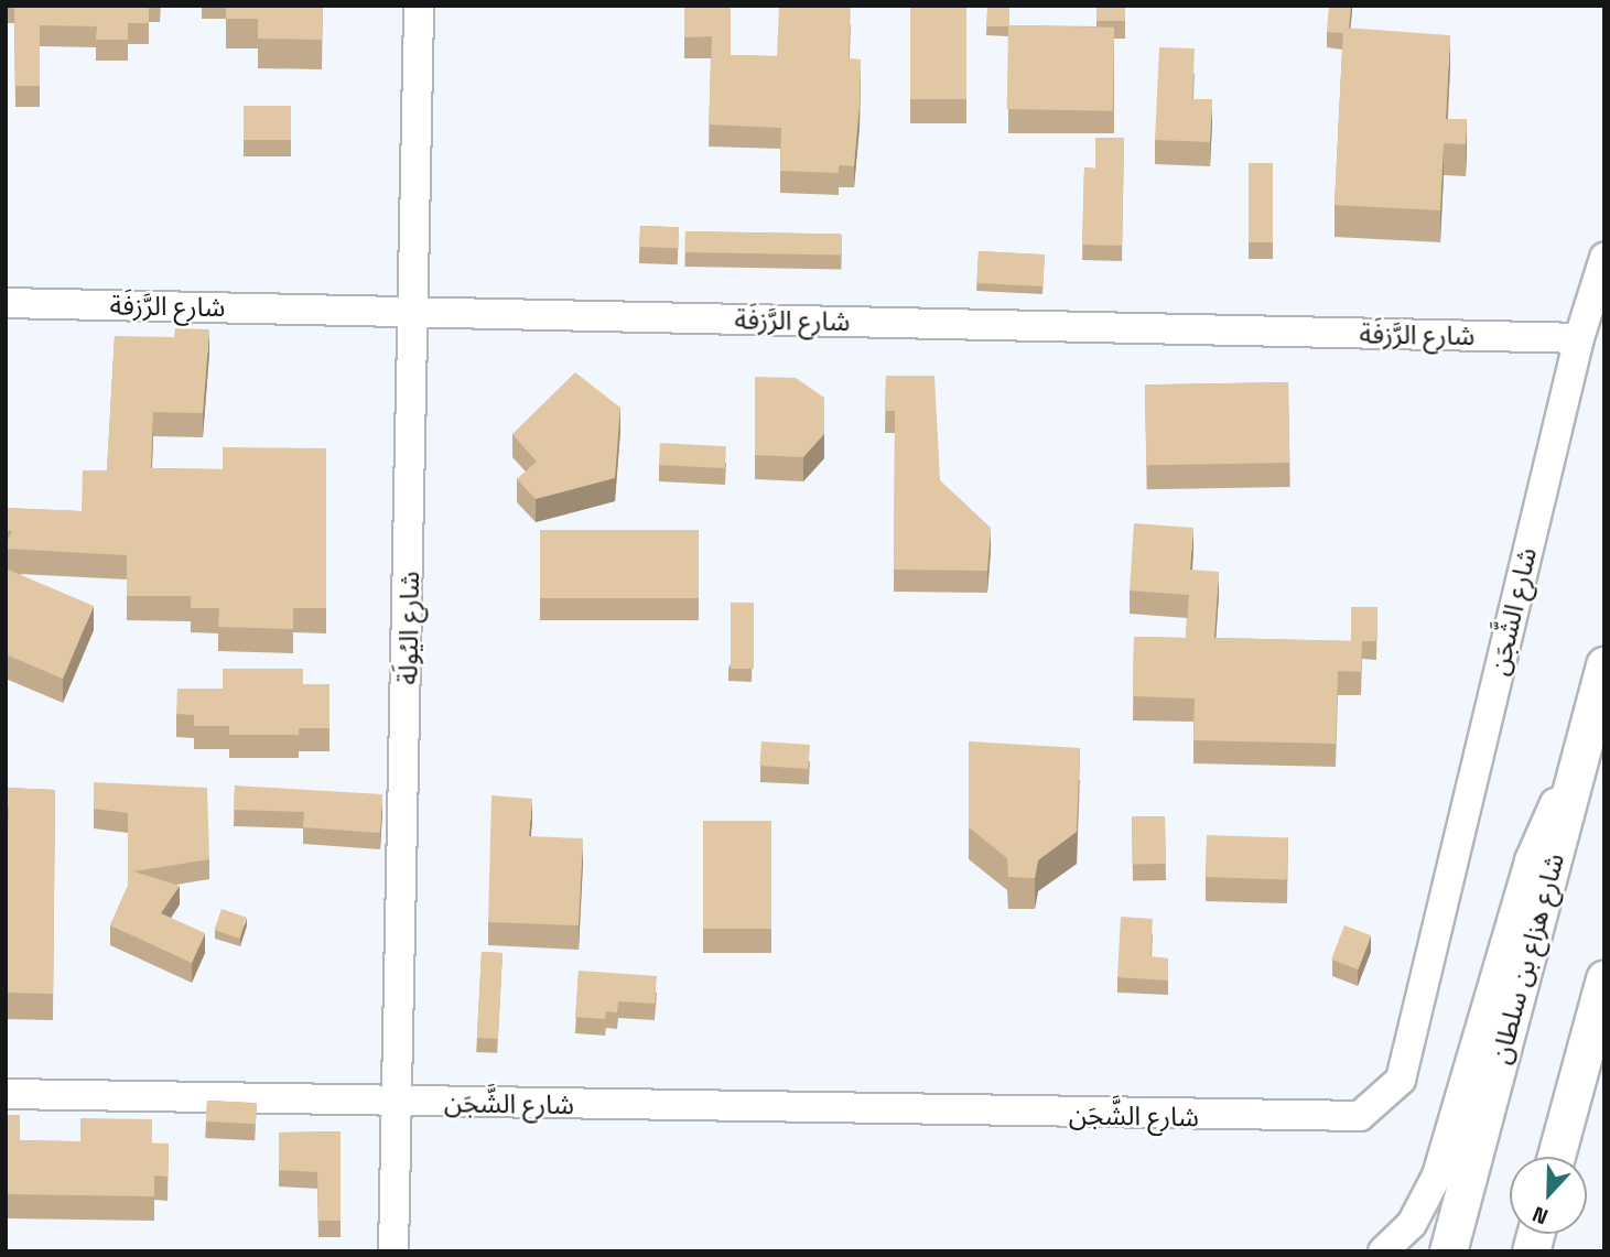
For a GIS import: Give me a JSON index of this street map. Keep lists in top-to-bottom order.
{
  "streets": {
    "main road": ["شارع هزاع بن سلطان"],
    "street": ["شارع الرَّزفَة", "شارع الشَّجَن", "شارع اليُولَة"]
  },
  "crossings": [
    ["شارع الرَّزفَة", "شارع الشَّجَن"],
    ["شارع الرَّزفَة", "شارع اليُولَة"],
    ["شارع الشَّجَن", "شارع اليُولَة"]
  ],
  "north": "bottom"
}
